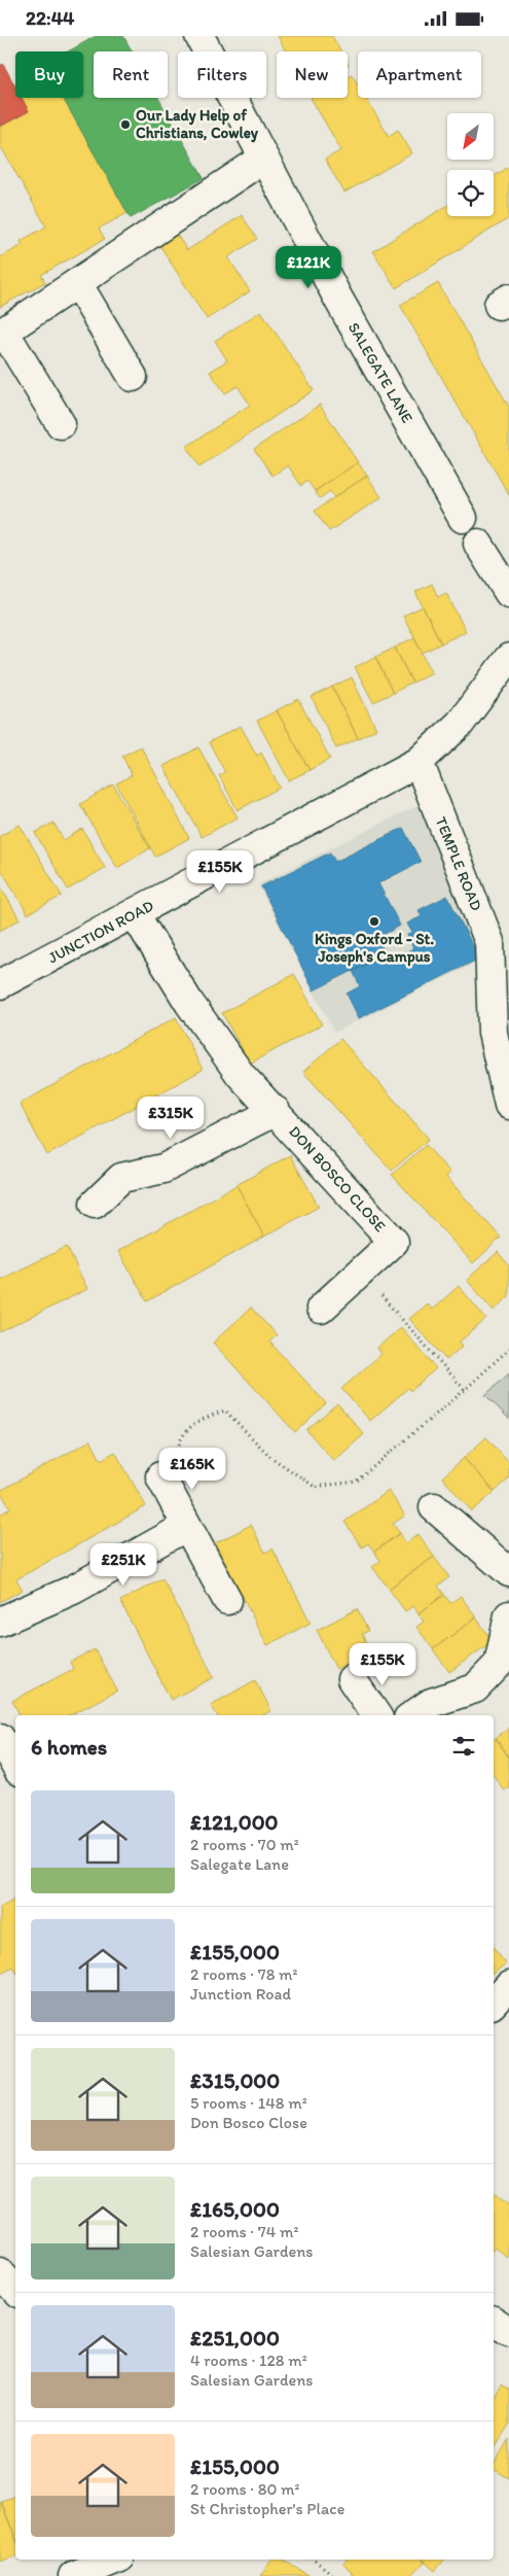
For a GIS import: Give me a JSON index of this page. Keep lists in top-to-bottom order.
{
  "streets": {
    "street": [
      "SALEGATE LANE",
      "TEMPLE ROAD",
      "JUNCTION ROAD",
      "DON BOSCO CLOSE"
    ]
  },
  "crossings": [
    ["TEMPLE ROAD", "JUNCTION ROAD"],
    ["JUNCTION ROAD", "DON BOSCO CLOSE"]
  ],
  "places": ["Our Lady Help of Christians, Cowley", "Kings Oxford - St. Joseph's Campus"],
  "north": "bottom left",
  "page": {
    "status": "22:44",
    "chip": [
      "Buy",
      "Rent",
      "Filters",
      "New",
      "Apartment"
    ],
    "price": [
      "£121K",
      "£155K",
      "£315K",
      "£165K",
      "£251K",
      "£155K"
    ],
    "heading": "6 homes",
    "list": [
      {
        "name": "£121,000",
        "note": "2 rooms · 70 m² · Salegate Lane"
      },
      {
        "name": "£155,000",
        "note": "2 rooms · 78 m² · Junction Road"
      },
      {
        "name": "£315,000",
        "note": "5 rooms · 148 m² · Don Bosco Close"
      },
      {
        "name": "£165,000",
        "note": "2 rooms · 74 m² · Salesian Gardens"
      },
      {
        "name": "£251,000",
        "note": "4 rooms · 128 m² · Salesian Gardens"
      },
      {
        "name": "£155,000",
        "note": "2 rooms · 80 m² · St Christopher's Place"
      }
    ]
  }
}
